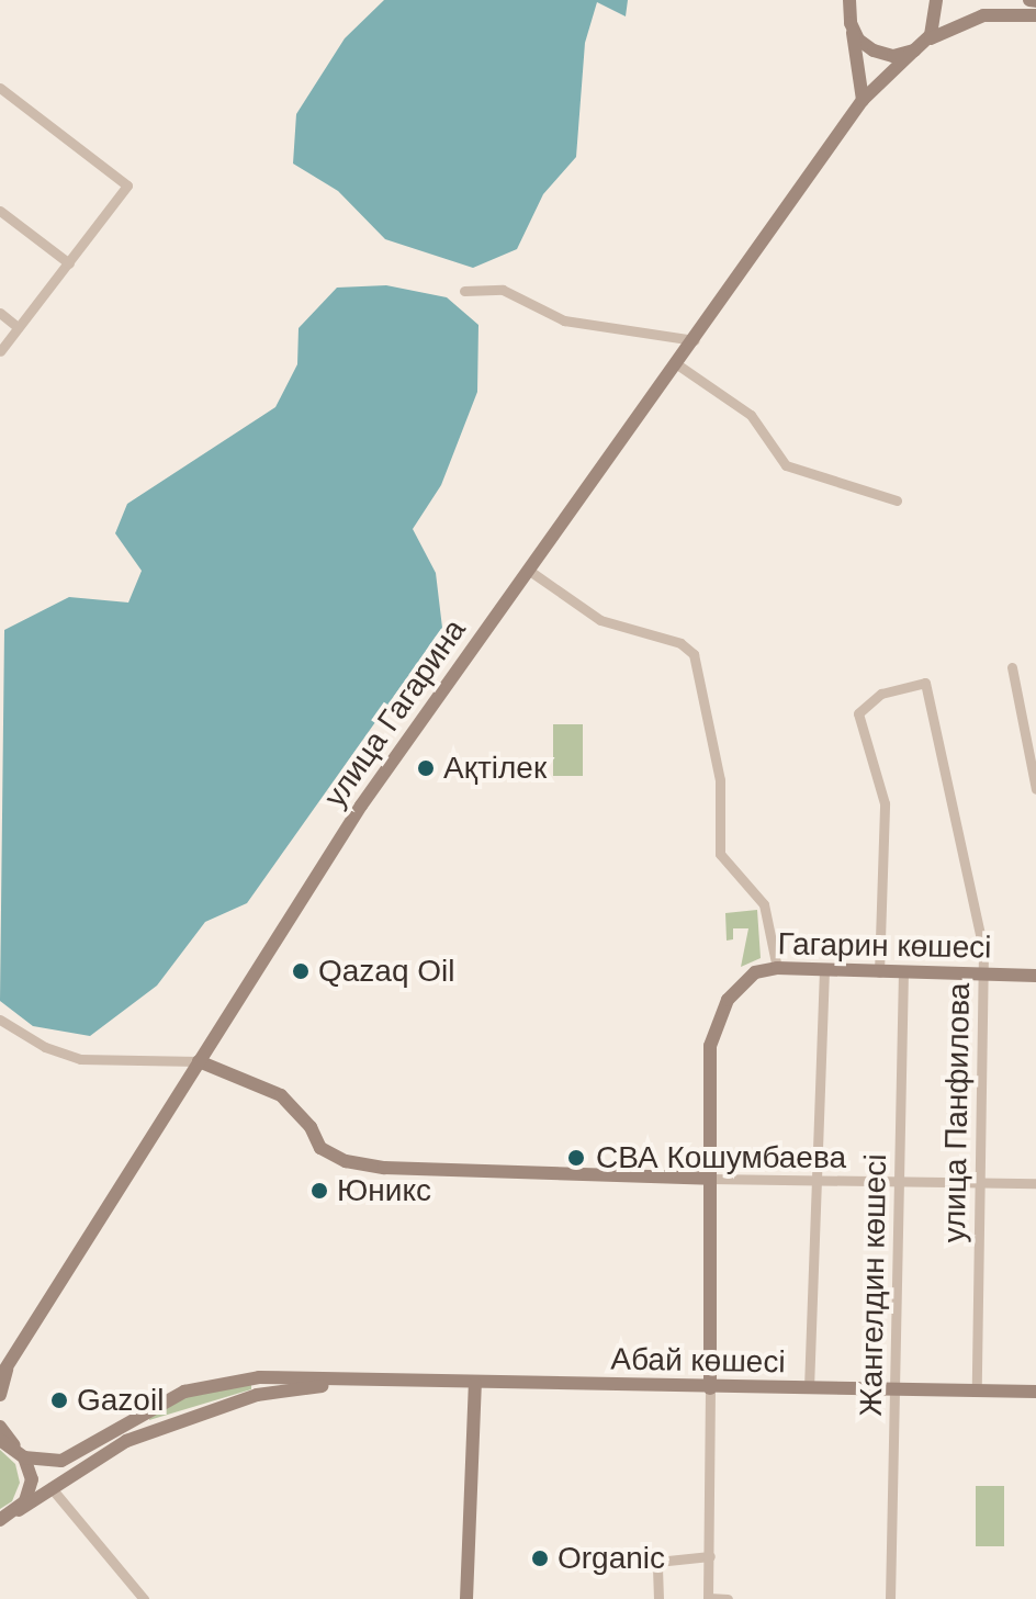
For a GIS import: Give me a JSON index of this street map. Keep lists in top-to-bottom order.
{
  "streets": {
    "main road": ["улица Гагарина", "Гагарин көшесі", "Абай көшесі"],
    "street": ["улица Панфилова", "Жангелдин көшесі"]
  },
  "crossings": [
    ["Гагарин көшесі", "улица Панфилова"],
    ["Гагарин көшесі", "Жангелдин көшесі"],
    ["улица Панфилова", "Абай көшесі"],
    ["Жангелдин көшесі", "Абай көшесі"]
  ],
  "places": [
    "Ақтілек",
    "Qazaq Oil",
    "СВА Кошумбаева",
    "Юникс",
    "Gazoil",
    "Organic"
  ]
}
